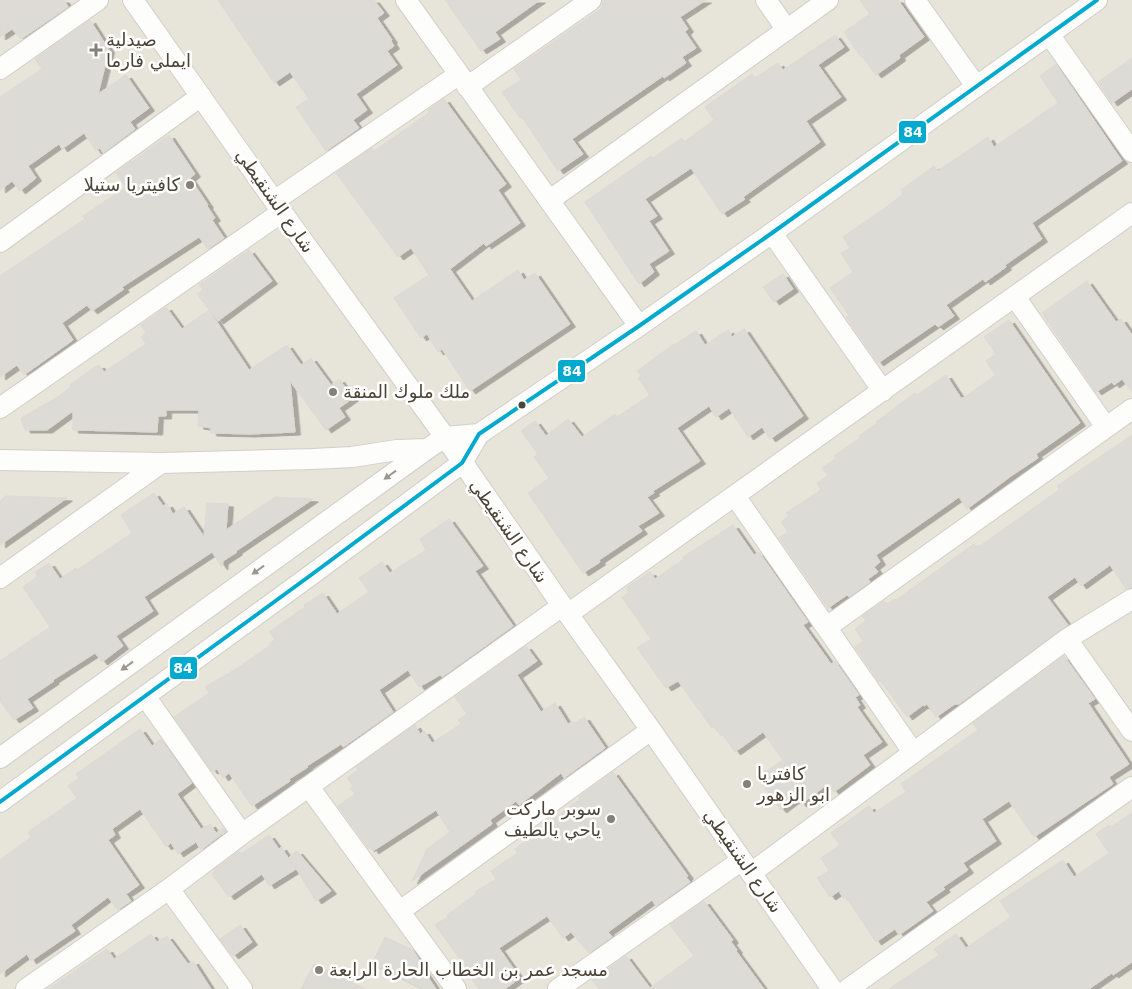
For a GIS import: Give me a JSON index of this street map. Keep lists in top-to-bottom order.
{
  "streets": {
    "street": ["شارع الشنقيطي"]
  },
  "places": {
    "health": ["صيدلية ايملي فارما"],
    "other": [
      "كافيتريا ستيلا",
      "ملك ملوك المنقة",
      "كافتريا ابو الزهور",
      "سوبر ماركت ياحي يالطيف",
      "مسجد عمر بن الخطاب الحارة الرابعة"
    ]
  },
  "lines": ["transit line 84"]
}
